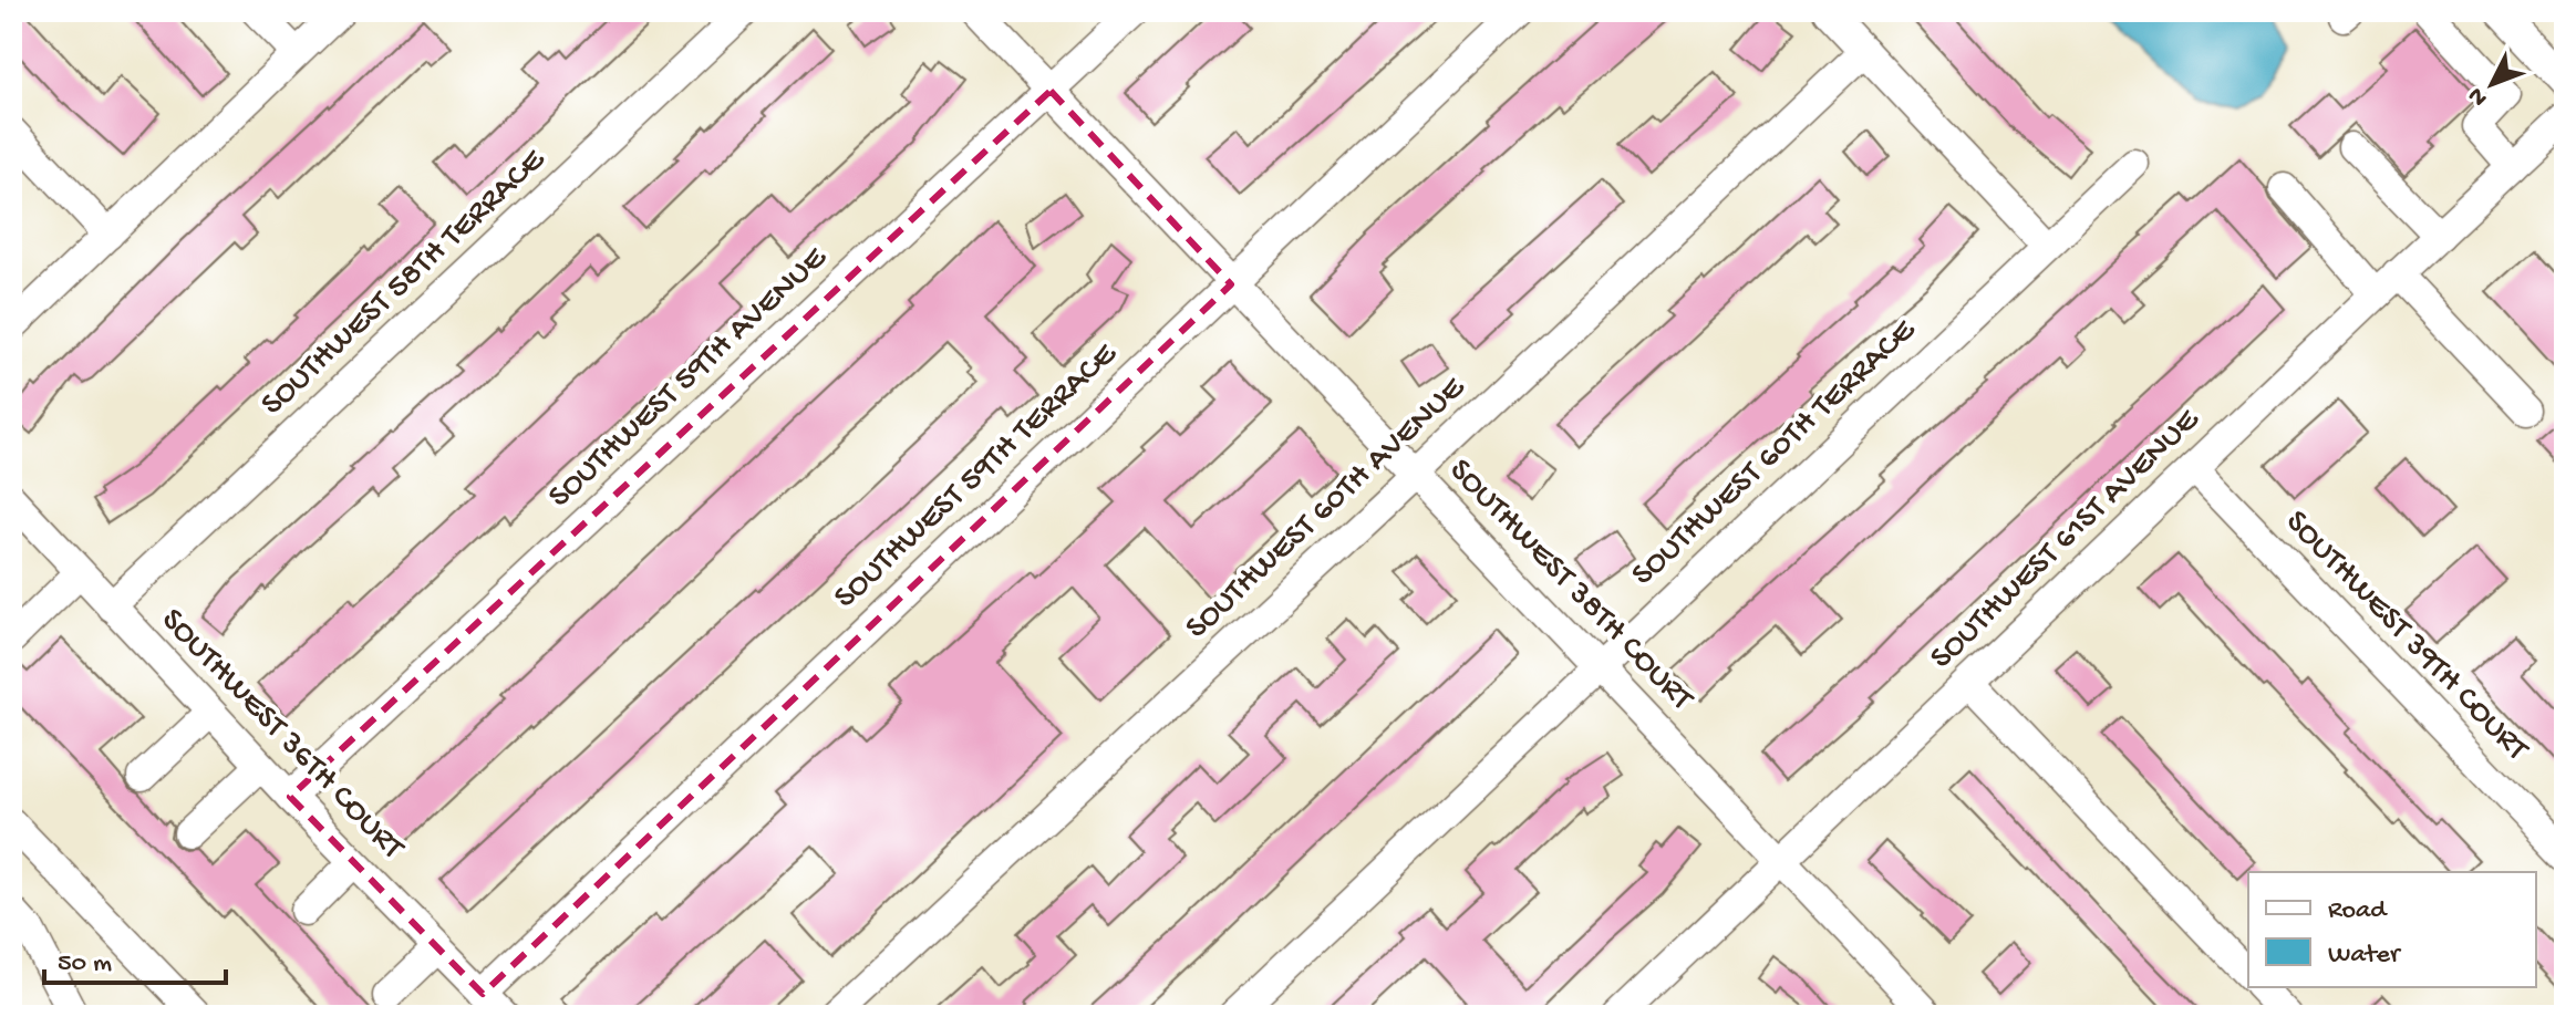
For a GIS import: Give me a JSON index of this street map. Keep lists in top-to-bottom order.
{
  "streets": {
    "street": [
      "SOUTHWEST 58TH TERRACE",
      "SOUTHWEST 59TH AVENUE",
      "SOUTHWEST 60TH TERRACE",
      "SOUTHWEST 59TH TERRACE",
      "SOUTHWEST 60TH AVENUE",
      "SOUTHWEST 61ST AVENUE",
      "SOUTHWEST 38TH COURT",
      "SOUTHWEST 39TH COURT",
      "SOUTHWEST 36TH COURT"
    ]
  },
  "crossings": [
    ["SOUTHWEST 58TH TERRACE", "SOUTHWEST 36TH COURT"],
    ["SOUTHWEST 59TH AVENUE", "SOUTHWEST 38TH COURT"],
    ["SOUTHWEST 59TH AVENUE", "SOUTHWEST 36TH COURT"],
    ["SOUTHWEST 60TH TERRACE", "SOUTHWEST 38TH COURT"],
    ["SOUTHWEST 59TH TERRACE", "SOUTHWEST 38TH COURT"],
    ["SOUTHWEST 59TH TERRACE", "SOUTHWEST 36TH COURT"],
    ["SOUTHWEST 60TH AVENUE", "SOUTHWEST 38TH COURT"],
    ["SOUTHWEST 61ST AVENUE", "SOUTHWEST 38TH COURT"],
    ["SOUTHWEST 61ST AVENUE", "SOUTHWEST 39TH COURT"]
  ],
  "legend": ["Road", "Water"],
  "scale_bar": "50 m",
  "north": "bottom left"
}
